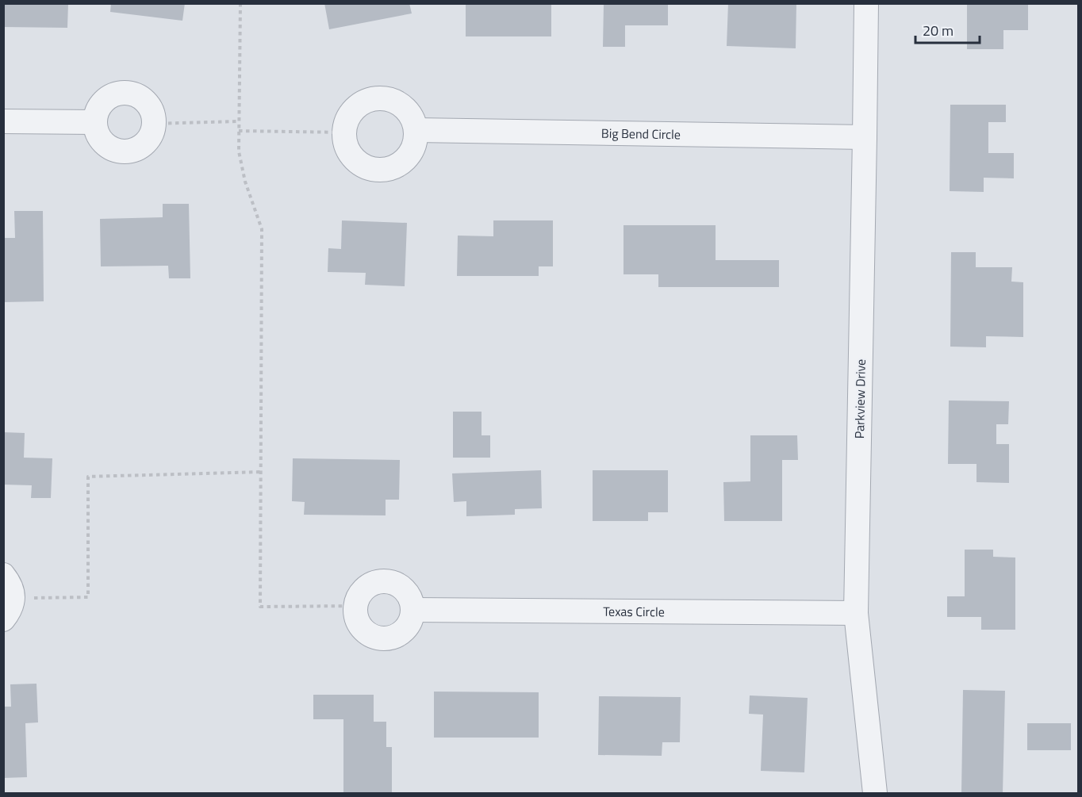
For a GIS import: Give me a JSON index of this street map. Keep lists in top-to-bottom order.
{
  "streets": {
    "street": ["Big Bend Circle", "Parkview Drive", "Texas Circle"]
  },
  "crossings": [
    ["Big Bend Circle", "Parkview Drive"],
    ["Parkview Drive", "Texas Circle"]
  ],
  "scale_bar": "20 m"
}
